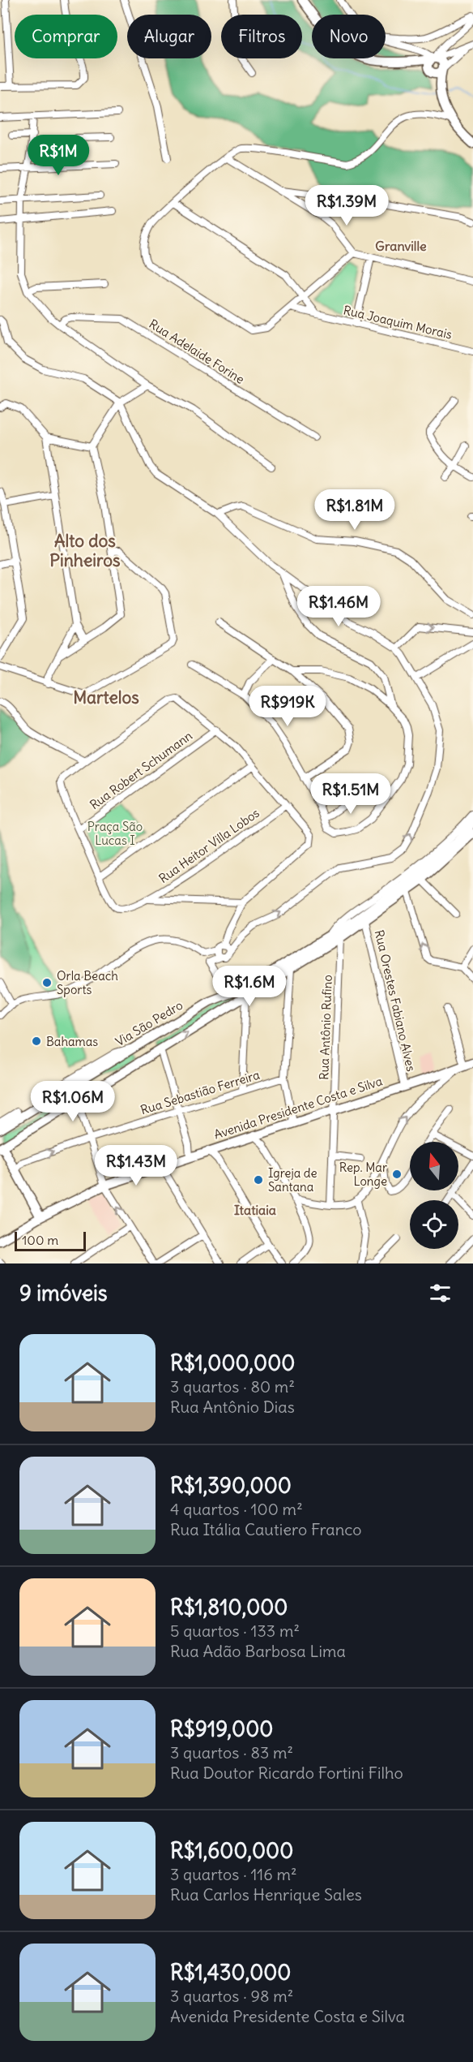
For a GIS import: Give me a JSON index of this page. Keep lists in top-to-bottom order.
{
  "streets": {
    "main road": ["Via São Pedro", "Avenida Presidente Costa e Silva"],
    "street": [
      "Rua Joaquim Morais",
      "Rua Adelaide Forine",
      "Rua Robert Schumann",
      "Rua Heitor Villa Lobos",
      "Rua Orestes Fabiano Alves",
      "Rua Antônio Rufino",
      "Rua Sebastião Ferreira"
    ]
  },
  "crossings": [
    ["Rua Orestes Fabiano Alves", "Avenida Presidente Costa e Silva"],
    ["Rua Antônio Rufino", "Avenida Presidente Costa e Silva"]
  ],
  "districts": [
    "Granville",
    "Alto dos Pinheiros",
    "Martelos",
    "Itatiaia"
  ],
  "parks": ["Praça São Lucas I"],
  "places": [
    "Orla Beach Sports",
    "Bahamas",
    "Rep. Mar Longe",
    "Igreja de Santana"
  ],
  "scale_bar": "100 m",
  "north": "top",
  "page": {
    "chip": [
      "Comprar",
      "Alugar",
      "Filtros",
      "Novo"
    ],
    "price": [
      "R$1M",
      "R$1.39M",
      "R$1.81M",
      "R$1.46M",
      "R$919K",
      "R$1.51M",
      "R$1.6M",
      "R$1.06M",
      "R$1.43M"
    ],
    "scale": "100 m",
    "heading": "9 imóveis",
    "list": [
      {
        "name": "R$1,000,000",
        "note": "3 quartos · 80 m² · Rua Antônio Dias"
      },
      {
        "name": "R$1,390,000",
        "note": "4 quartos · 100 m² · Rua Itália Cautiero Franco"
      },
      {
        "name": "R$1,810,000",
        "note": "5 quartos · 133 m² · Rua Adão Barbosa Lima"
      },
      {
        "name": "R$919,000",
        "note": "3 quartos · 83 m² · Rua Doutor Ricardo Fortini Filho"
      },
      {
        "name": "R$1,600,000",
        "note": "3 quartos · 116 m² · Rua Carlos Henrique Sales"
      },
      {
        "name": "R$1,430,000",
        "note": "3 quartos · 98 m² · Avenida Presidente Costa e Silva"
      }
    ]
  }
}
